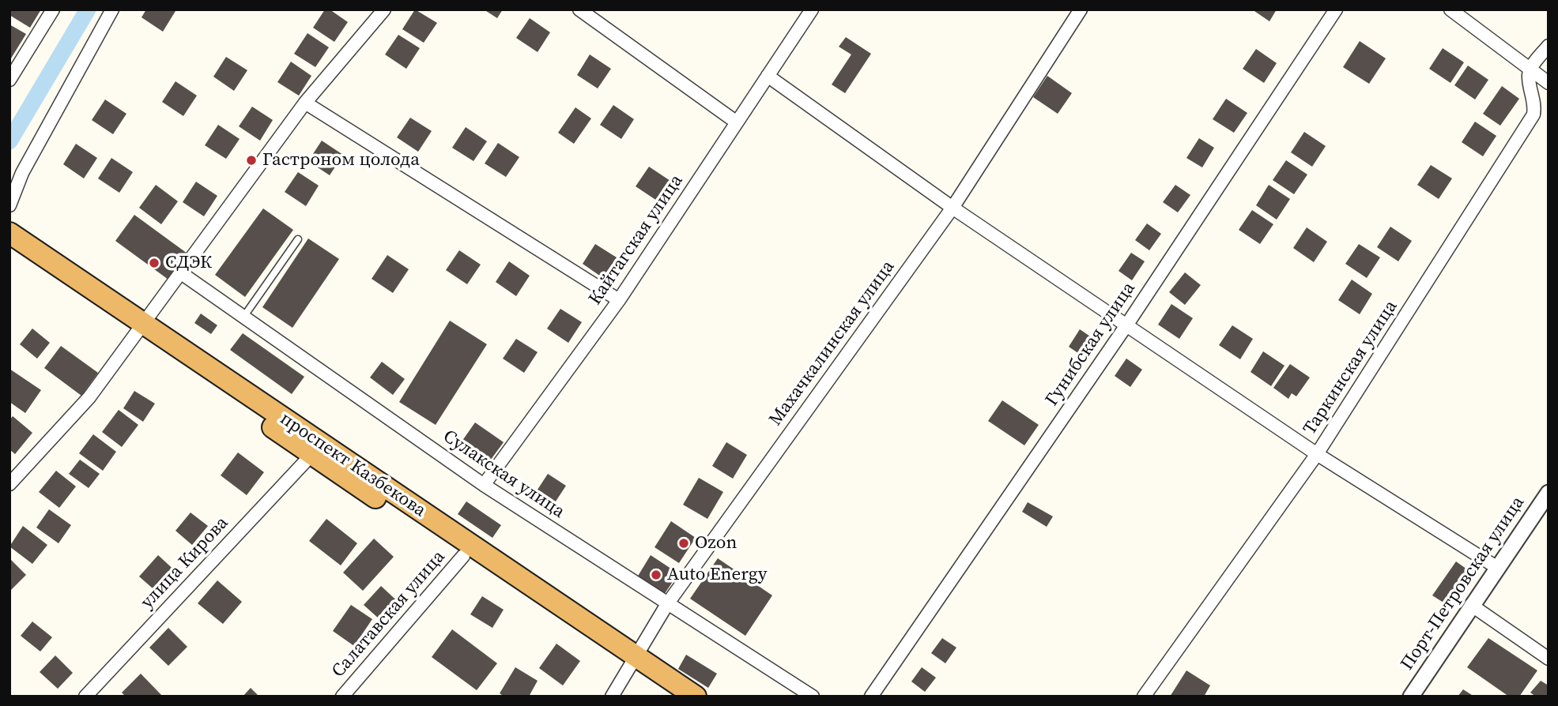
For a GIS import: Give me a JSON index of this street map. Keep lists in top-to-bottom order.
{
  "streets": {
    "highway": ["проспект Казбекова"],
    "street": [
      "Кайтагская улица",
      "Махачкалинская улица",
      "Гунибская улица",
      "Таркинская улица",
      "Сулакская улица",
      "улица Кирова",
      "Порт-Петровская улица",
      "Салатавская улица"
    ]
  },
  "crossings": [
    ["Кайтагская улица", "Сулакская улица"],
    ["Махачкалинская улица", "проспект Казбекова"],
    ["Махачкалинская улица", "Сулакская улица"],
    ["проспект Казбекова", "улица Кирова"],
    ["проспект Казбекова", "Салатавская улица"]
  ],
  "places": [
    "Гастроном цолода",
    "СДЭК",
    "Ozon",
    "Auto Energy"
  ]
}
